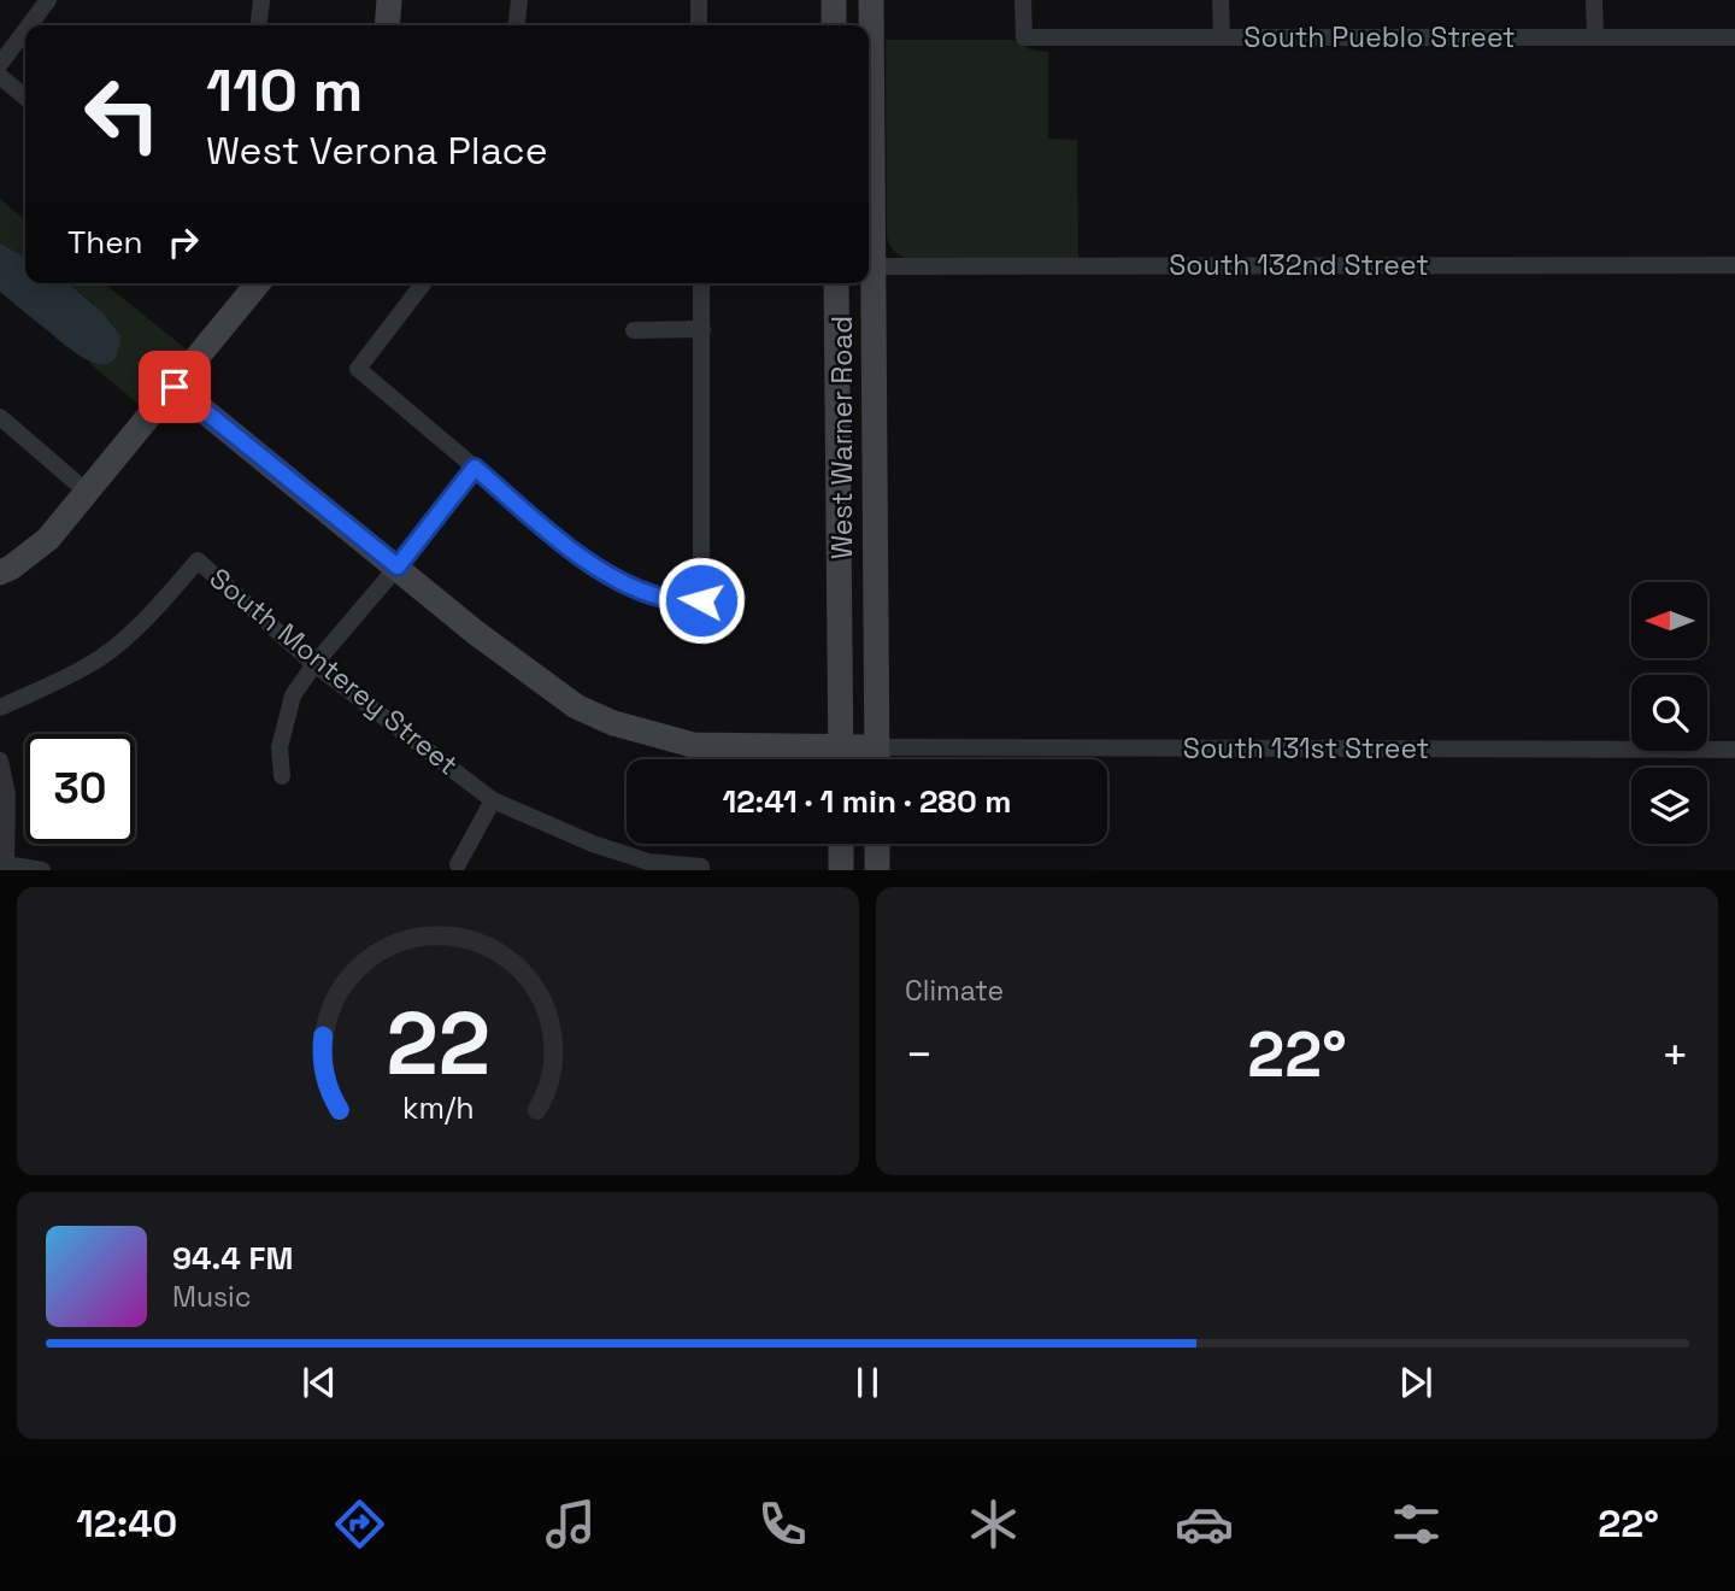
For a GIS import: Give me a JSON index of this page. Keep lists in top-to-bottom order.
{
  "streets": {
    "main road": ["West Warner Road"],
    "street": [
      "South Pueblo Street",
      "South 132nd Street",
      "South Monterey Street",
      "South 131st Street"
    ]
  },
  "crossings": [
    ["West Warner Road", "South 131st Street"]
  ],
  "north": "left",
  "page": {
    "turn": ["110 m", "West Verona Place"],
    "then": "Then",
    "limit": "30",
    "trip": "12:41 · 1 min · 280 m",
    "tile": "Climate",
    "heat": ["−", "22°", "+"],
    "song": ["94.4 FM", "Music"],
    "tabs": ["12:40", "22°"],
    "gauge": ["22", "km/h"]
  }
}
